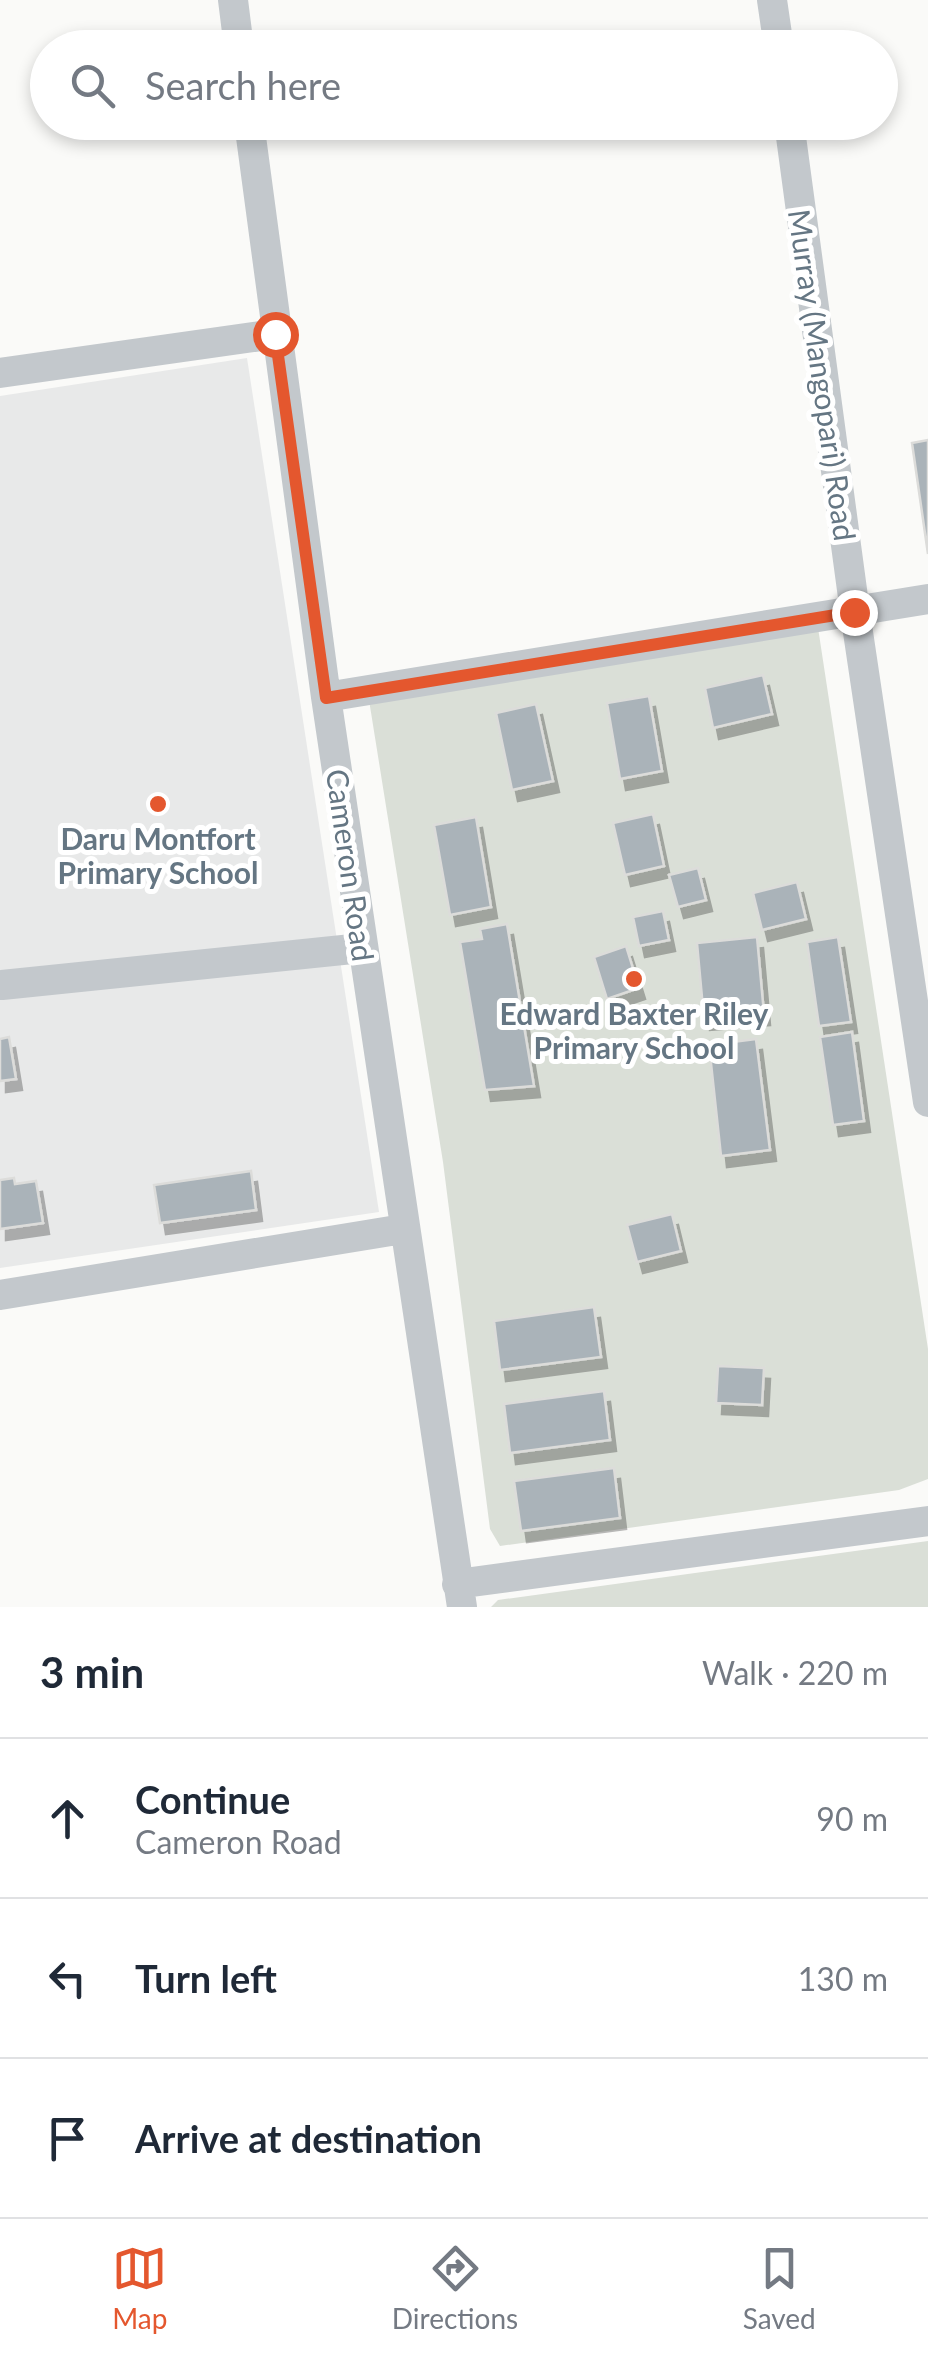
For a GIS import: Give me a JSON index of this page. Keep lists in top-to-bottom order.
{
  "streets": {
    "street": ["Murray (Mangopari) Road", "Cameron Road"]
  },
  "places": ["Daru Montfort Primary School", "Edward Baxter Riley Primary School"],
  "page": {
    "search": "Search here",
    "heading": ["3 min", "Walk · 220 m"],
    "list": [
      ["Continue", "Cameron Road", "90 m"],
      ["Turn left", "130 m"],
      "Arrive at destination"
    ],
    "nav": ["Map", "Directions", "Saved"]
  }
}
